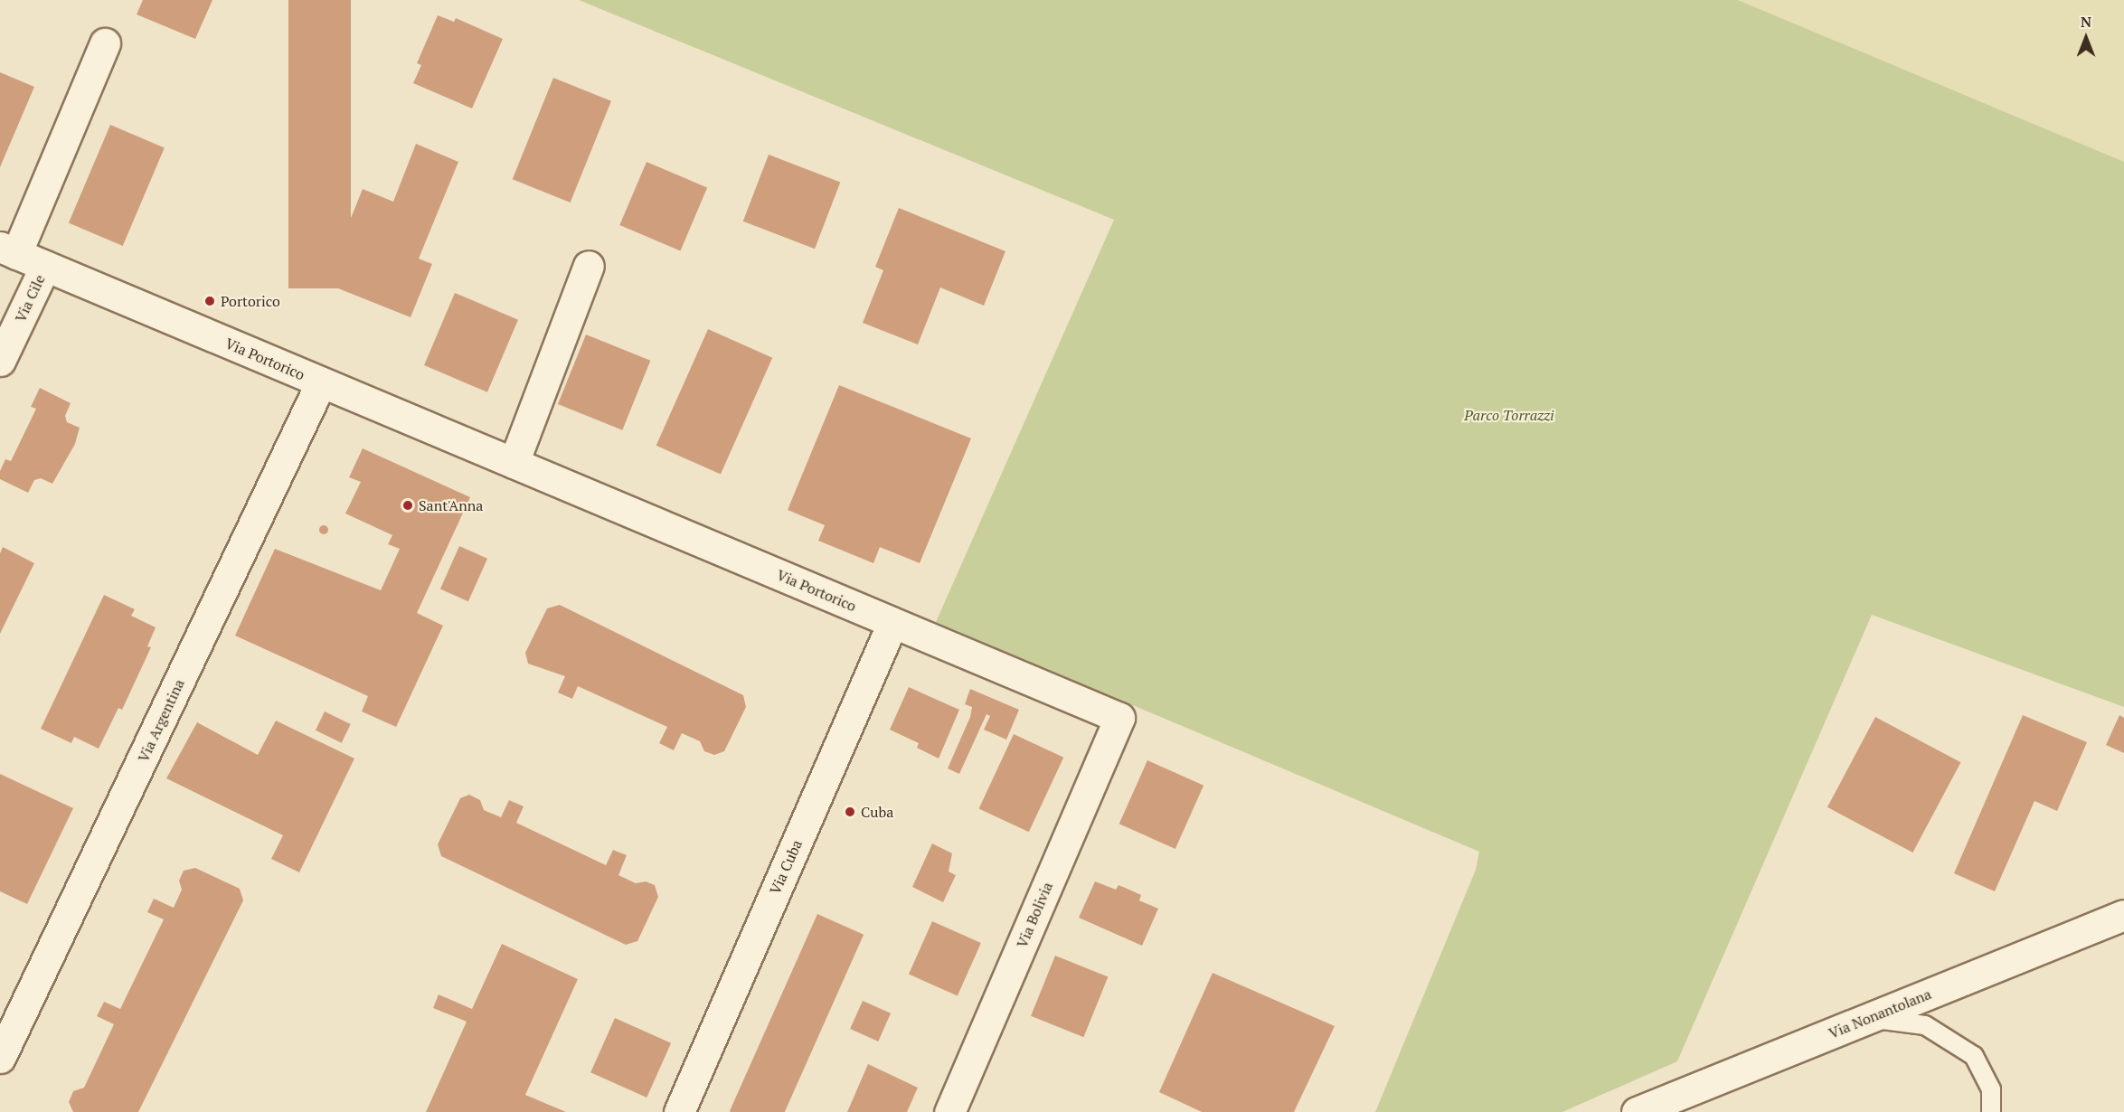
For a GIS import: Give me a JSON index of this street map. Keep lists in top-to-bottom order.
{
  "streets": {
    "street": [
      "Via Cile",
      "Via Portorico",
      "Via Argentina",
      "Via Cuba",
      "Via Bolivia",
      "Via Nonantolana"
    ]
  },
  "crossings": [
    ["Via Cile", "Via Portorico"],
    ["Via Portorico", "Via Argentina"],
    ["Via Portorico", "Via Cuba"],
    ["Via Portorico", "Via Bolivia"]
  ],
  "parks": ["Parco Torrazzi"],
  "places": ["Portorico", "Sant'Anna", "Cuba"],
  "north": "top"
}
